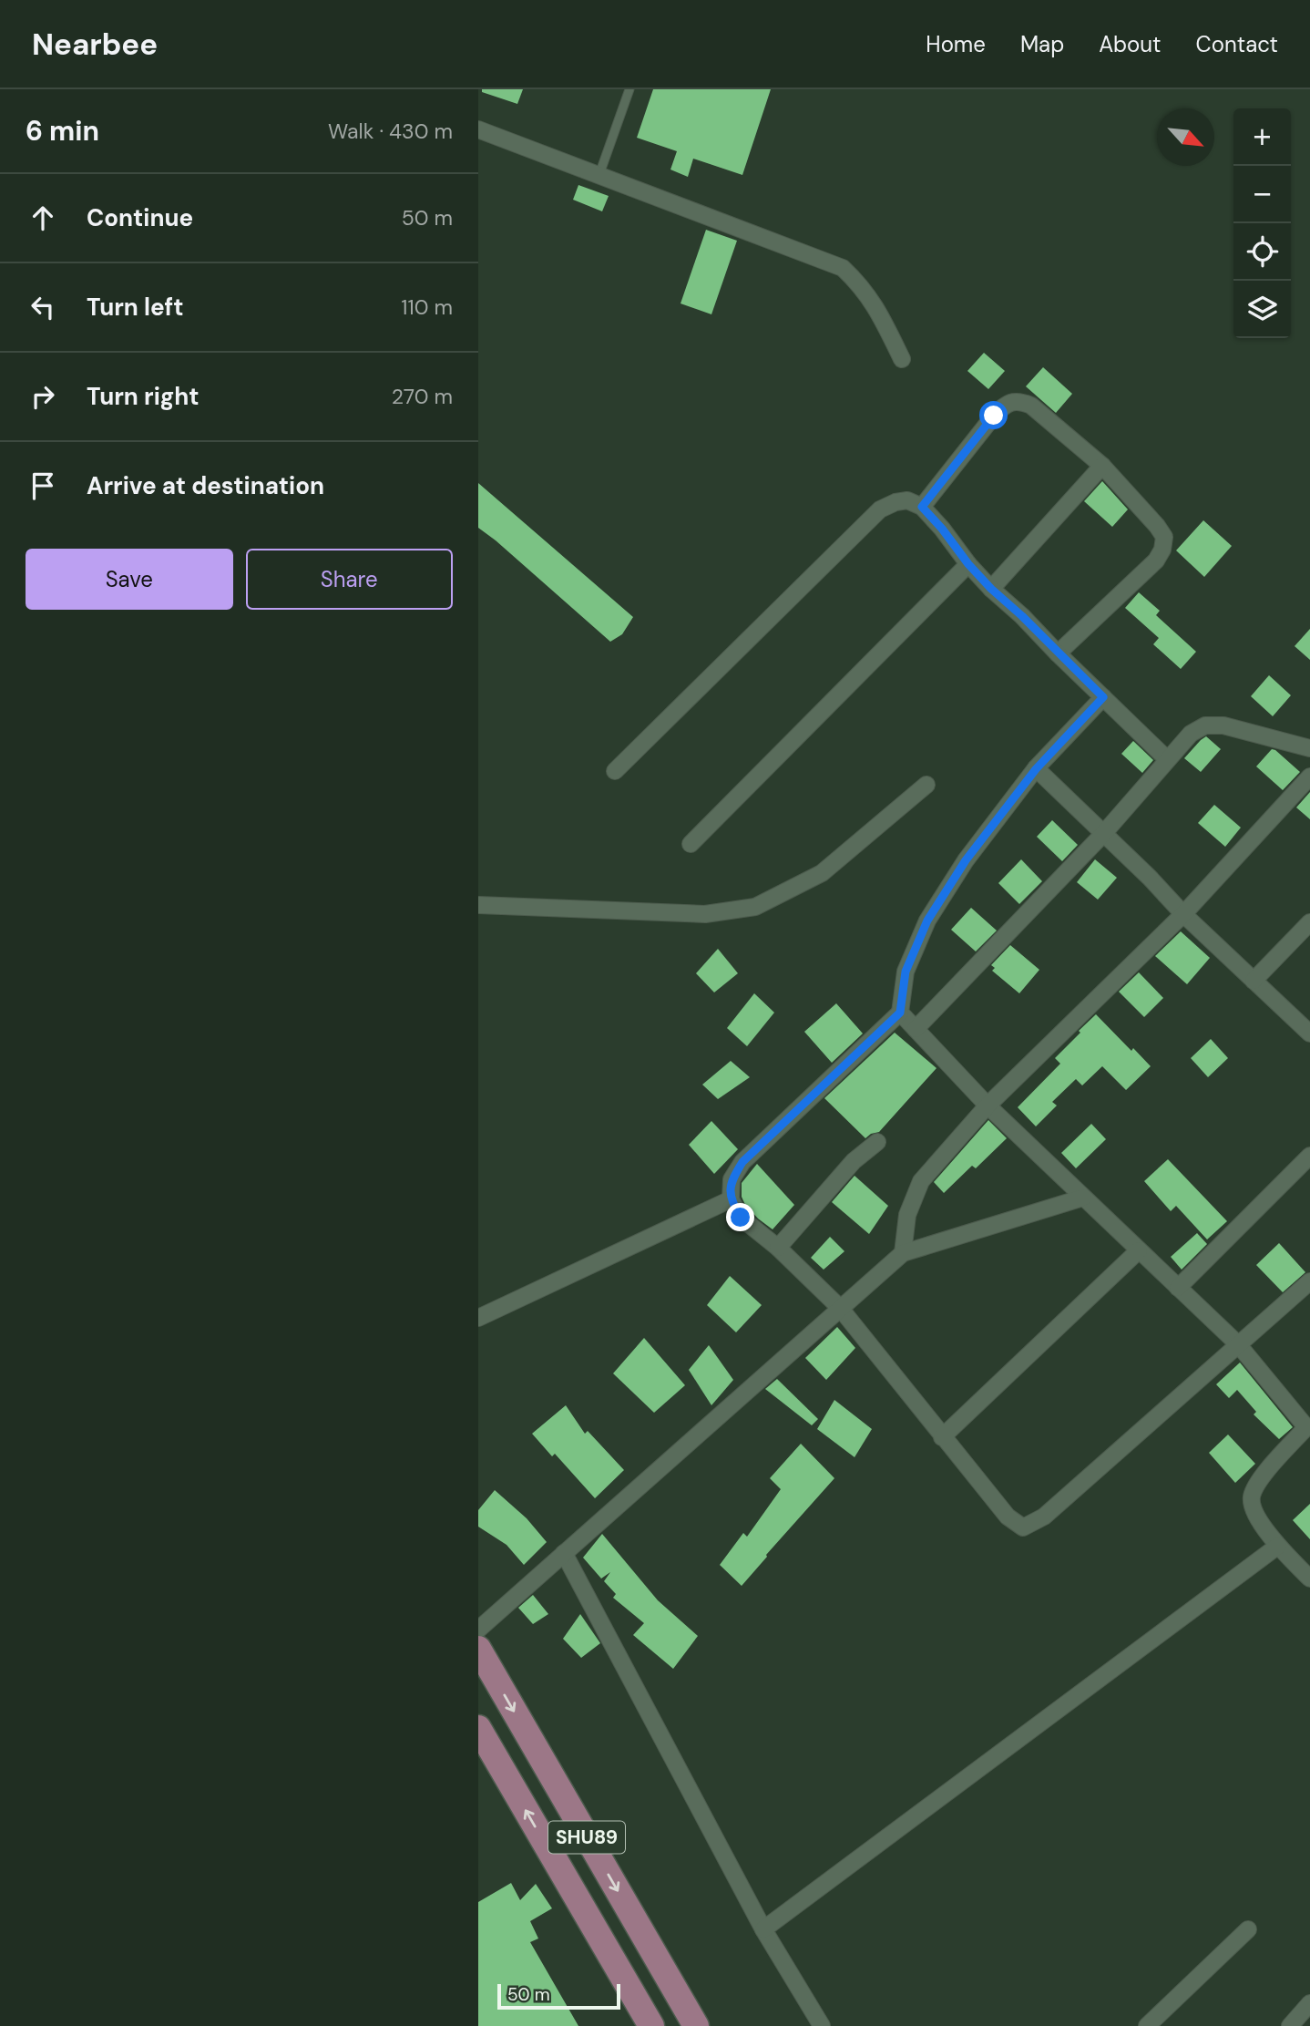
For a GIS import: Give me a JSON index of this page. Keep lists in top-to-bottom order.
{
  "streets": {
    "main road": ["SHU89"]
  },
  "scale_bar": "50 m",
  "north": "bottom right",
  "page": {
    "header": "Nearbee",
    "nav": [
      "Home",
      "Map",
      "About",
      "Contact"
    ],
    "heading": ["6 min", "Walk · 430 m"],
    "map_buttons": ["+", "−"],
    "list": [
      ["Continue", "50 m"],
      ["Turn left", "110 m"],
      ["Turn right", "270 m"],
      "Arrive at destination"
    ],
    "buttons": ["Save", "Share"],
    "scale": "50 m"
  }
}
